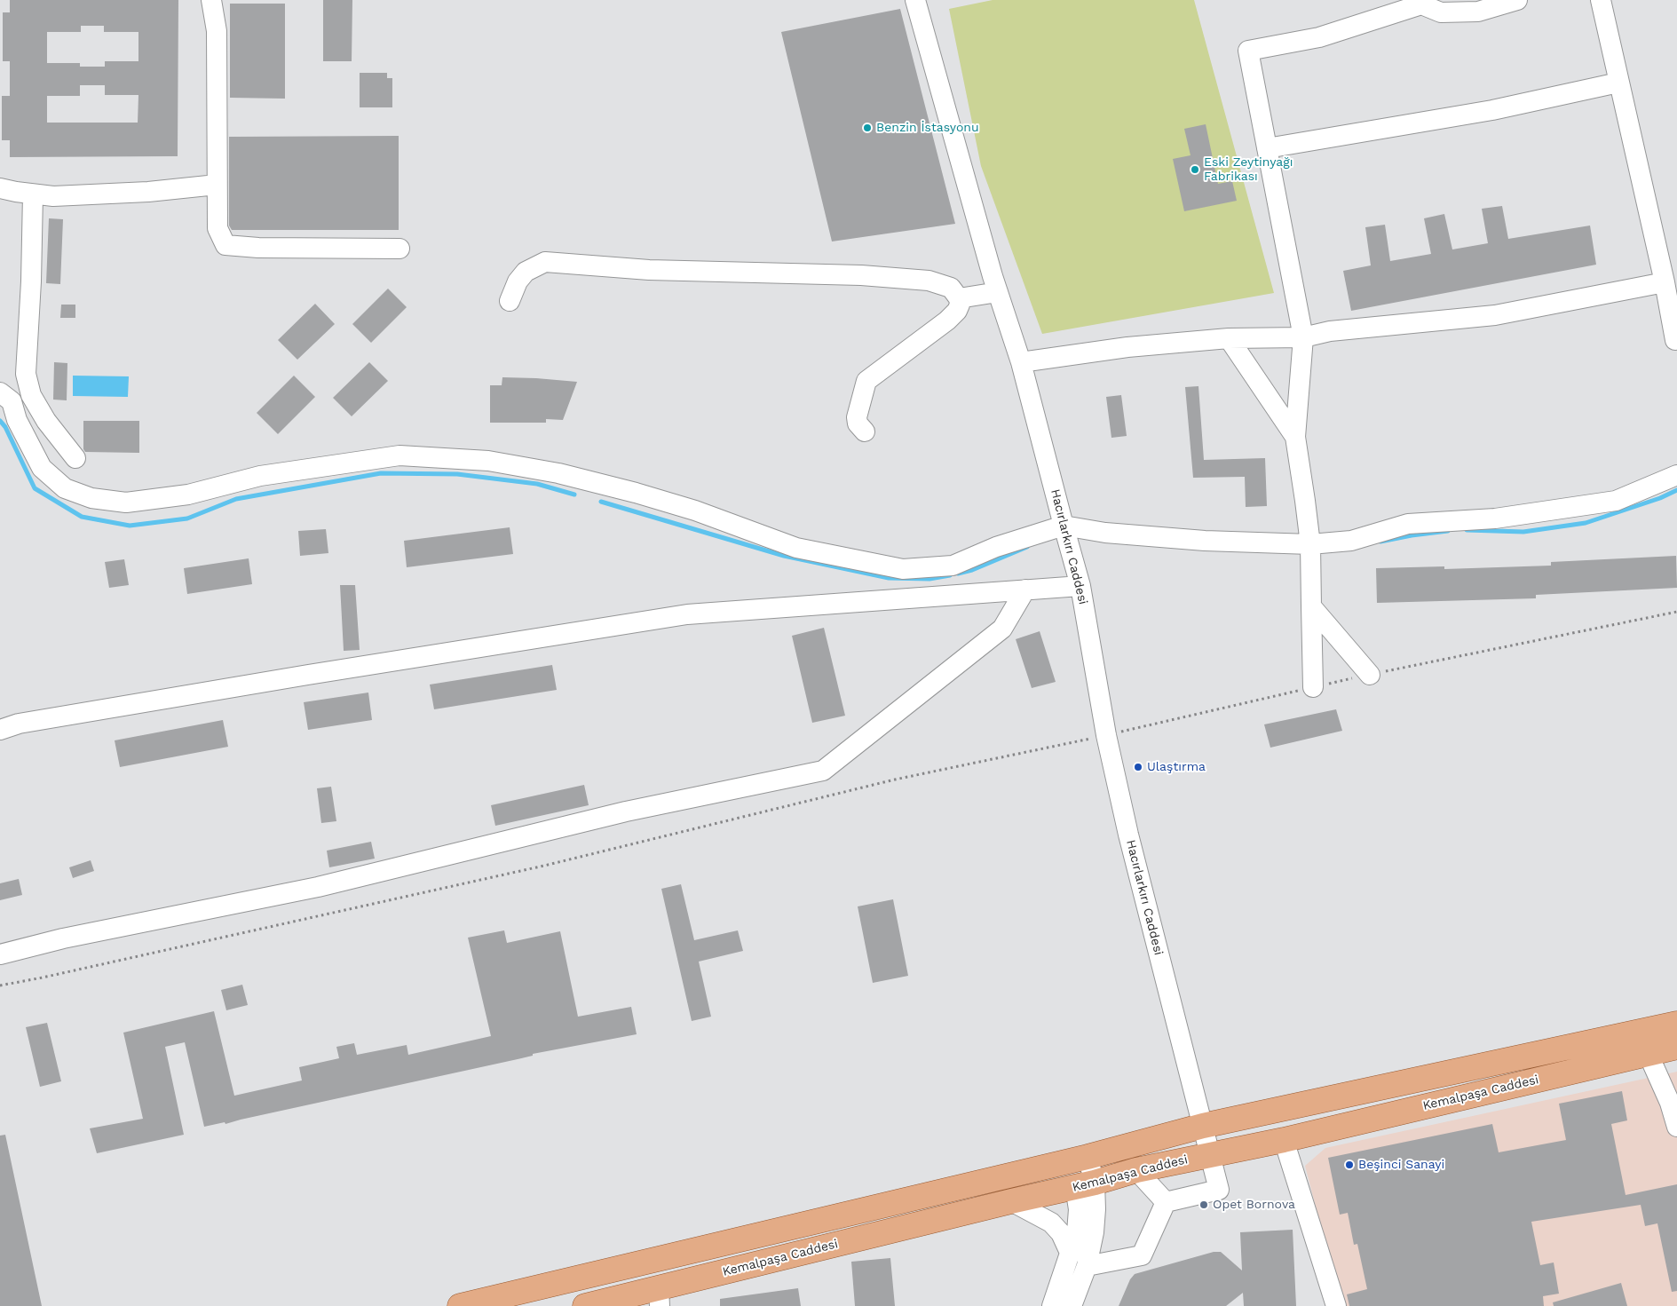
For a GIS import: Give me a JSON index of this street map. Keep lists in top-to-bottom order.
{
  "streets": {
    "main road": ["Kemalpaşa Caddesi"],
    "street": ["Hacırlarkırı Caddesi"]
  },
  "crossings": [
    ["Hacırlarkırı Caddesi", "Kemalpaşa Caddesi"]
  ],
  "places": [
    "Benzin İstasyonu",
    "Eski Zeytinyağı Fabrikası",
    "Ulaştırma",
    "Beşinci Sanayi",
    "Opet Bornova"
  ]
}
